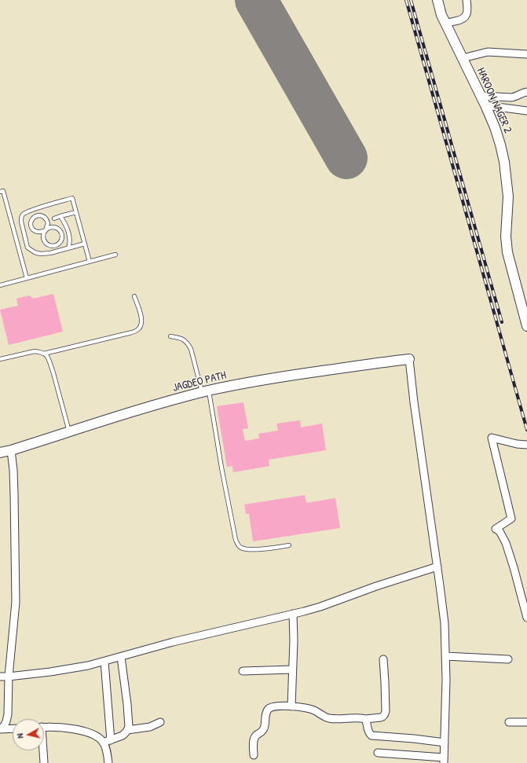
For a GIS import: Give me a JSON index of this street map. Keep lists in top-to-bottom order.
{
  "streets": {
    "main road": ["HAROON NAGER 2", "JAGDEO PATH"]
  },
  "north": "left"
}
